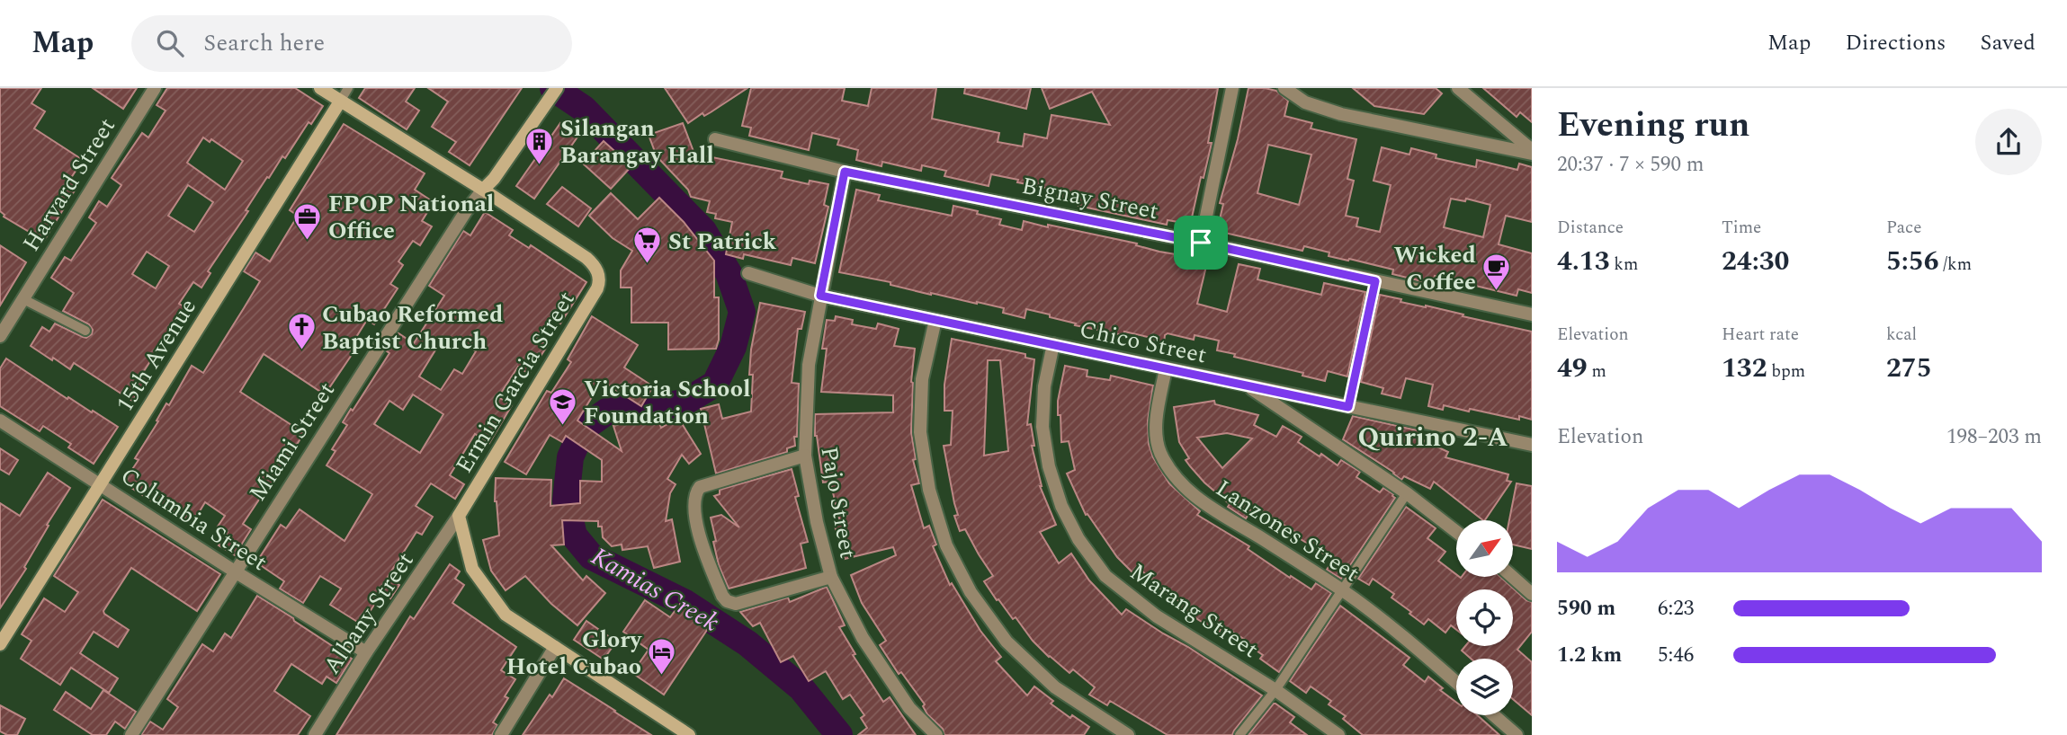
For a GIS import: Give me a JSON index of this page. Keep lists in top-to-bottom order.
{
  "streets": {
    "street": [
      "Harvard Street",
      "Bignay Street",
      "Chico Street",
      "15th Avenue",
      "Ermin Garcia Street",
      "Miami Street",
      "Pajo Street",
      "Columbia Street",
      "Lanzones Street",
      "Marang Street",
      "Albany Street"
    ]
  },
  "crossings": [
    ["Bignay Street", "Pajo Street"],
    ["Chico Street", "Pajo Street"],
    ["Chico Street", "Lanzones Street"],
    ["Chico Street", "Marang Street"],
    ["15th Avenue", "Ermin Garcia Street"],
    ["15th Avenue", "Columbia Street"],
    ["Ermin Garcia Street", "Miami Street"],
    ["Ermin Garcia Street", "Albany Street"],
    ["Miami Street", "Columbia Street"],
    ["Columbia Street", "Albany Street"]
  ],
  "districts": ["Quirino 2-A"],
  "water": ["Kamias Creek"],
  "places": {
    "building": ["Silangan Barangay Hall"],
    "office": ["FPOP National Office"],
    "supermarket": ["St Patrick"],
    "cafe": ["Wicked Coffee"],
    "church": ["Cubao Reformed Baptist Church"],
    "school or university": ["Victoria School Foundation"],
    "hotel": ["Glory Hotel Cubao"]
  },
  "north": "top right",
  "page": {
    "header": "Map",
    "search": "Search here",
    "nav": ["Map", "Directions", "Saved"],
    "heading": ["Evening run", "20:37 · 7 × 590 m"],
    "stats": [
      ["Distance", "4.13 km"],
      ["Time", "24:30"],
      ["Pace", "5:56 /km"],
      ["Elevation", "49 m"],
      ["Heart rate", "132 bpm"],
      ["kcal", "275"]
    ],
    "chart": ["Elevation", "198–203 m"],
    "list": [
      {
        "name": "590 m",
        "note": "6:23"
      },
      {
        "name": "1.2 km",
        "note": "5:46"
      }
    ]
  }
}
